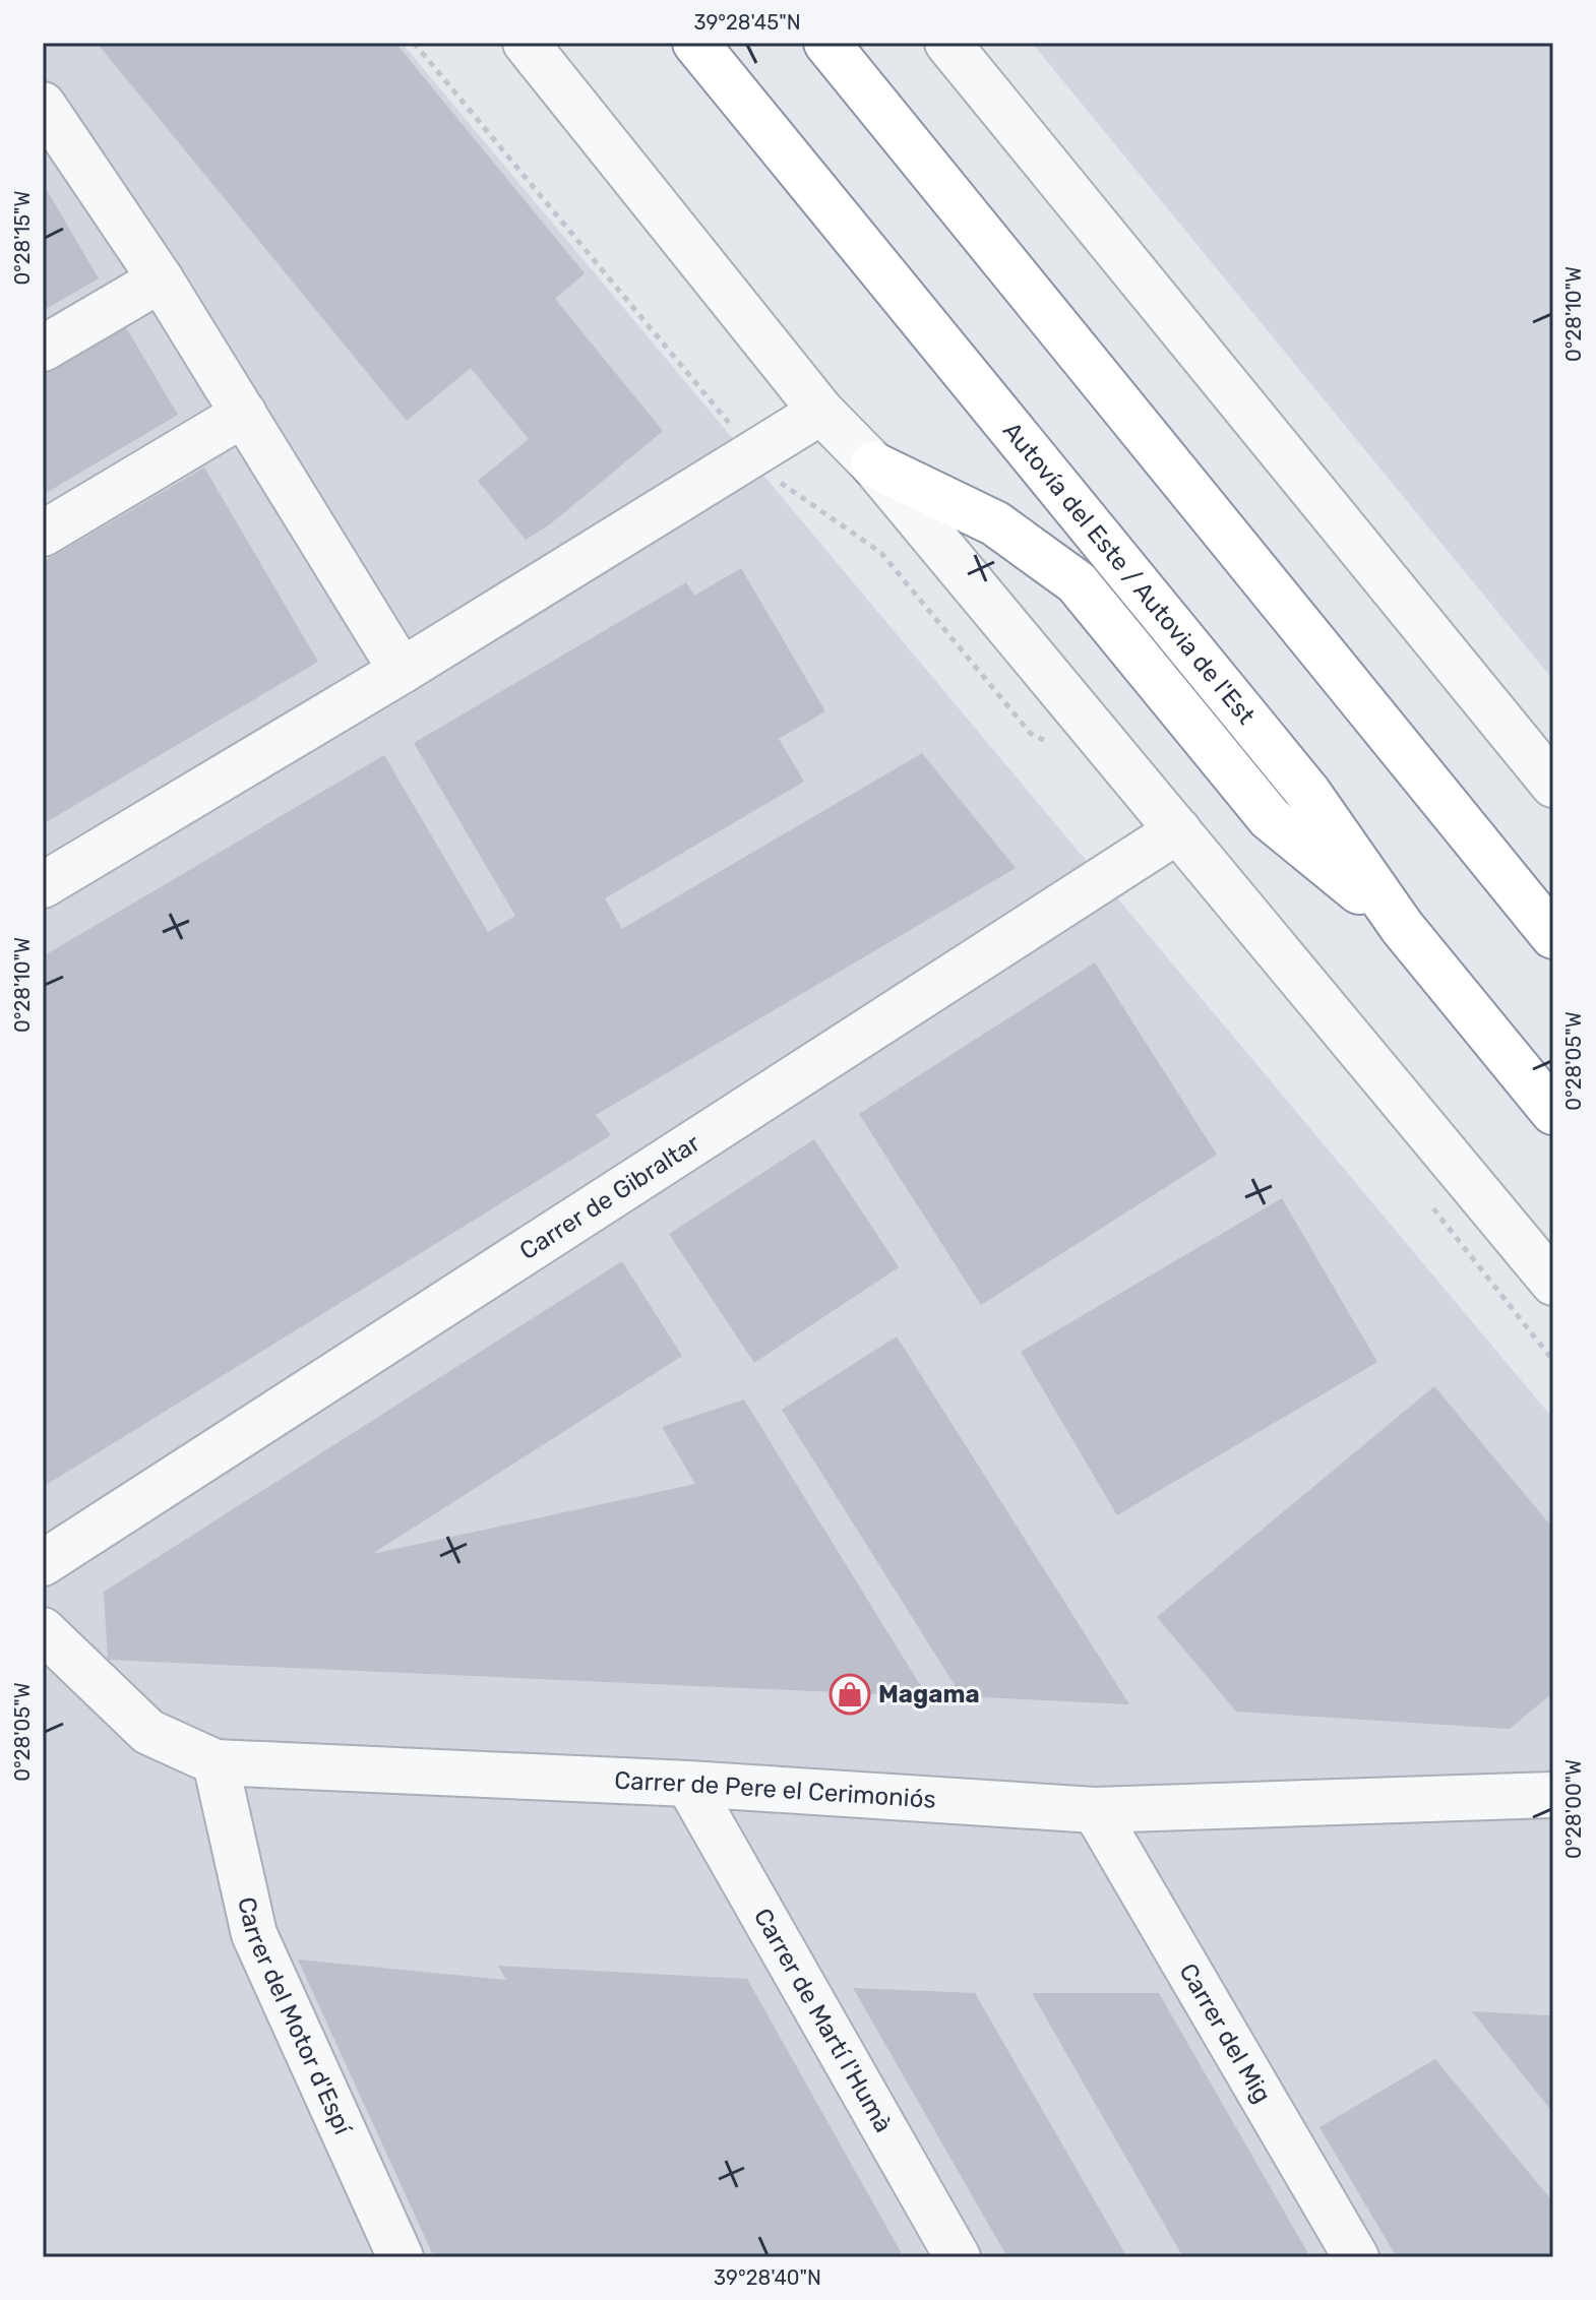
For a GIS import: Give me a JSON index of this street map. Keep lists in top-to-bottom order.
{
  "streets": {
    "highway": ["Autovía del Este / Autovia de l'Est"],
    "street": [
      "Carrer de Gibraltar",
      "Carrer de Pere el Cerimoniós",
      "Carrer del Motor d'Espí",
      "Carrer de Martí l'Humà",
      "Carrer del Mig"
    ]
  },
  "crossings": [
    ["Carrer de Pere el Cerimoniós", "Carrer del Motor d'Espí"],
    ["Carrer de Pere el Cerimoniós", "Carrer de Martí l'Humà"],
    ["Carrer de Pere el Cerimoniós", "Carrer del Mig"]
  ],
  "places": {
    "shop": ["Magama"]
  },
  "coordinates": [
    "39°28'45\"N",
    "0°28'15\"W",
    "0°28'10\"W",
    "0°28'05\"W",
    "0°28'00\"W",
    "39°28'40\"N"
  ]
}
